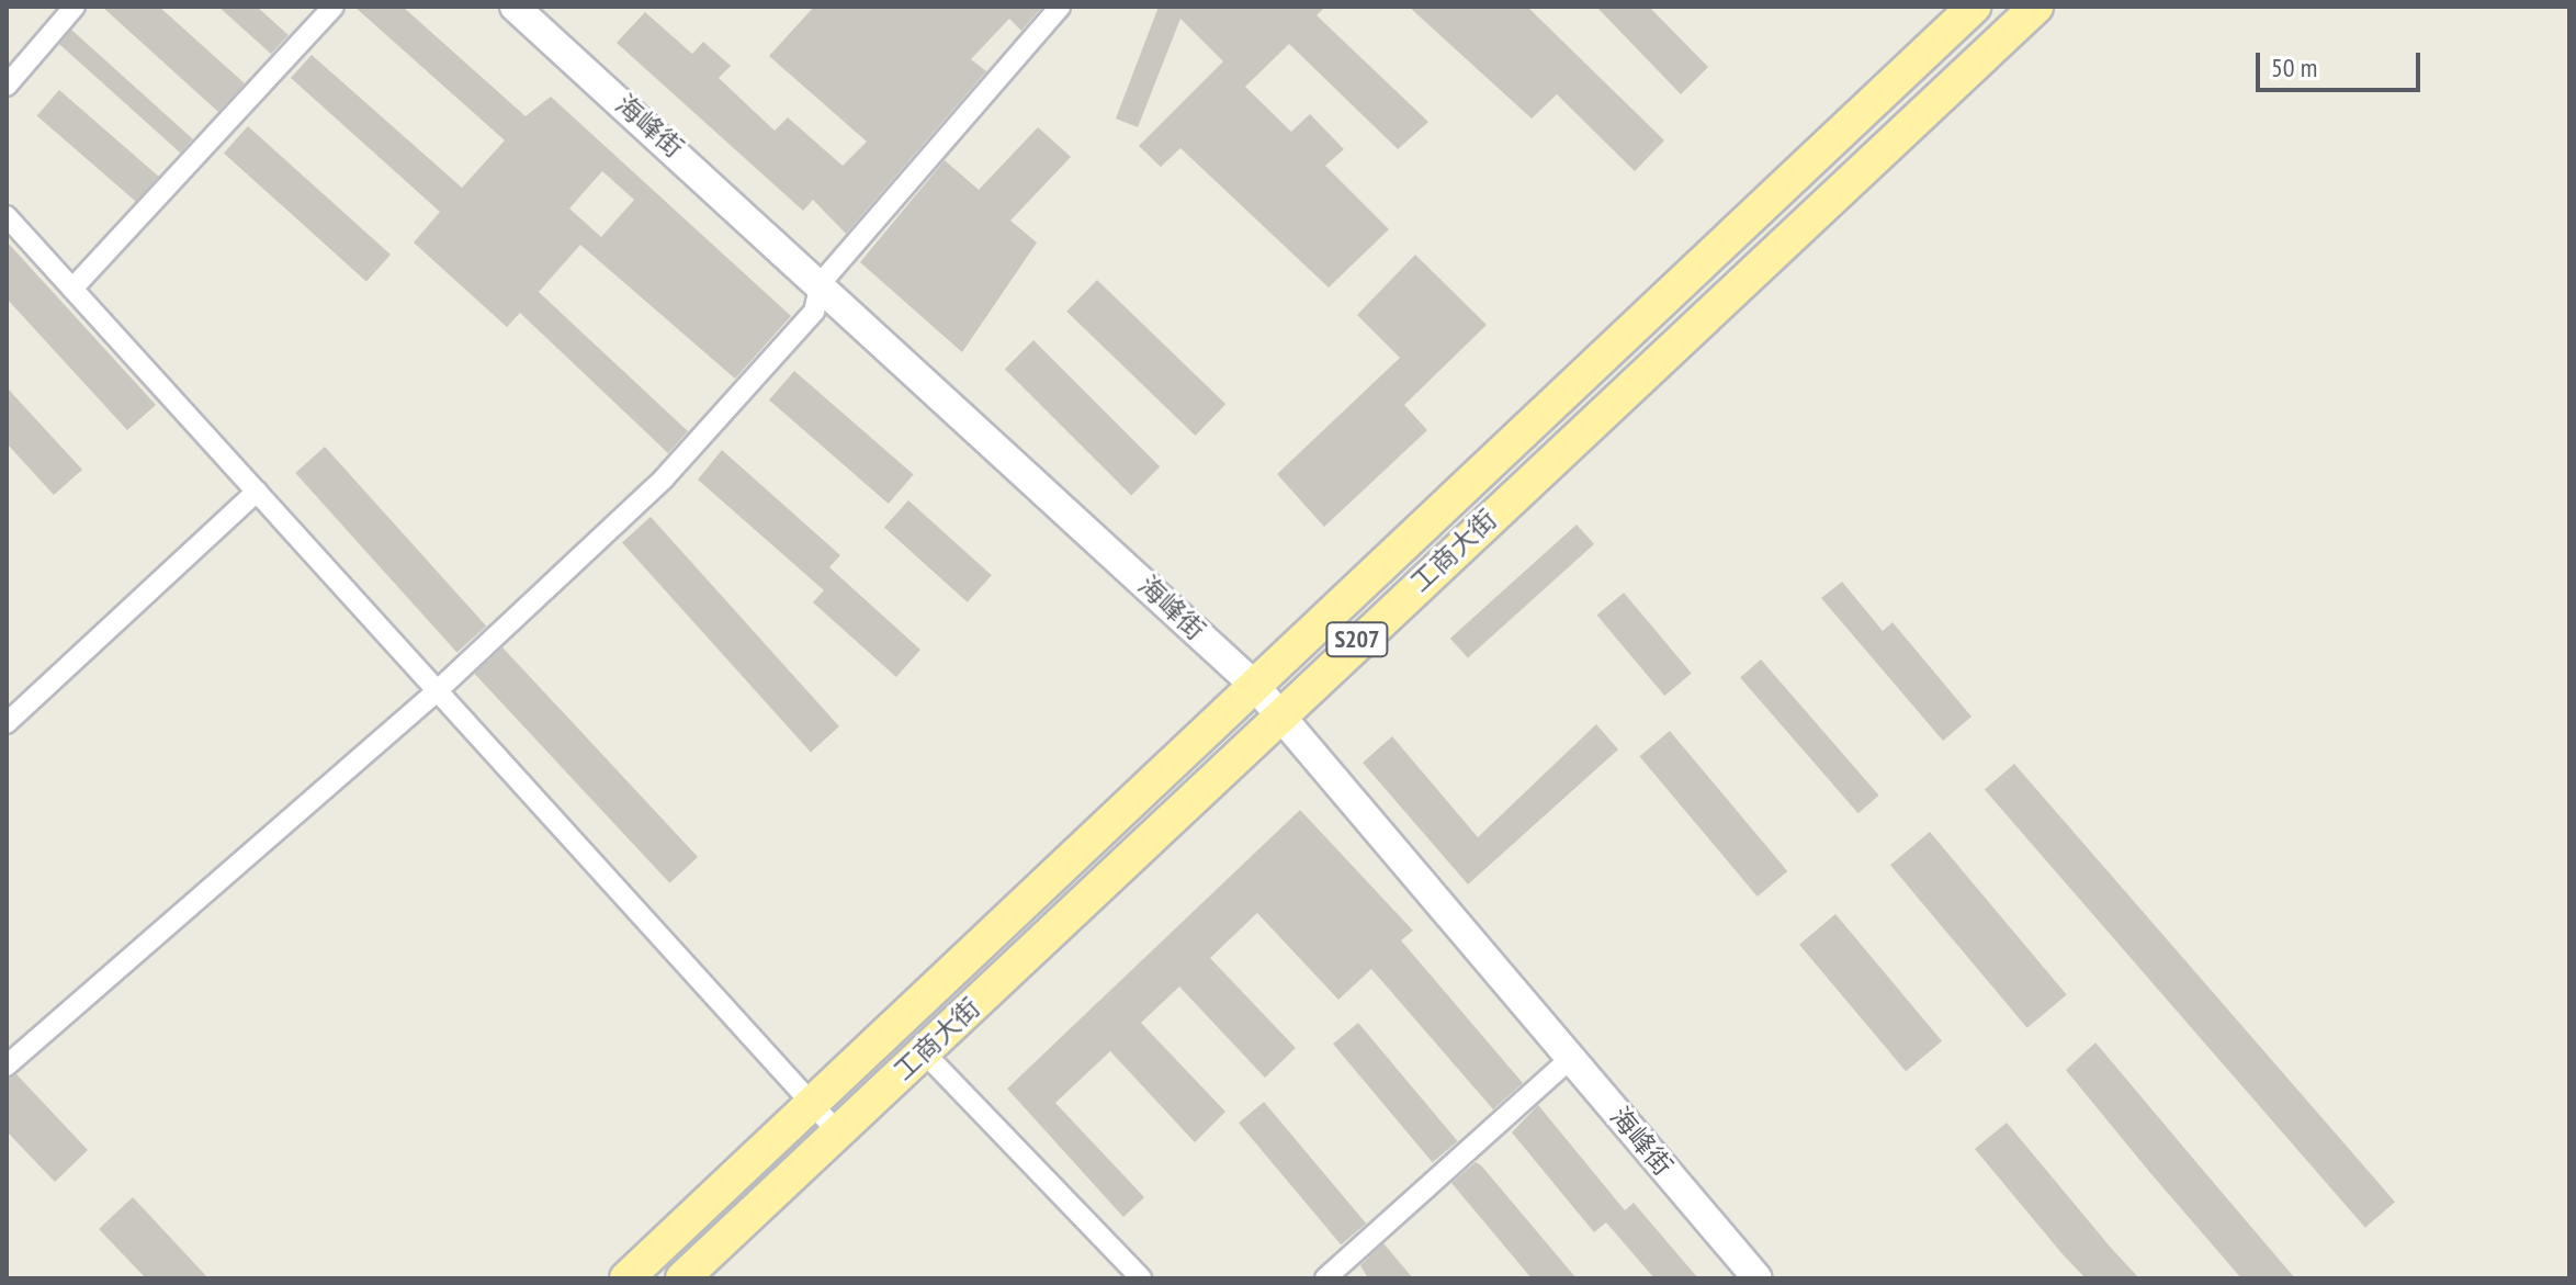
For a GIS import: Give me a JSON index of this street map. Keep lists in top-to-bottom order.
{
  "streets": {
    "main road": ["工商大街", "S207"],
    "street": ["海峰街"]
  },
  "crossings": [
    ["海峰街", "工商大街"]
  ],
  "scale_bar": "50 m"
}
